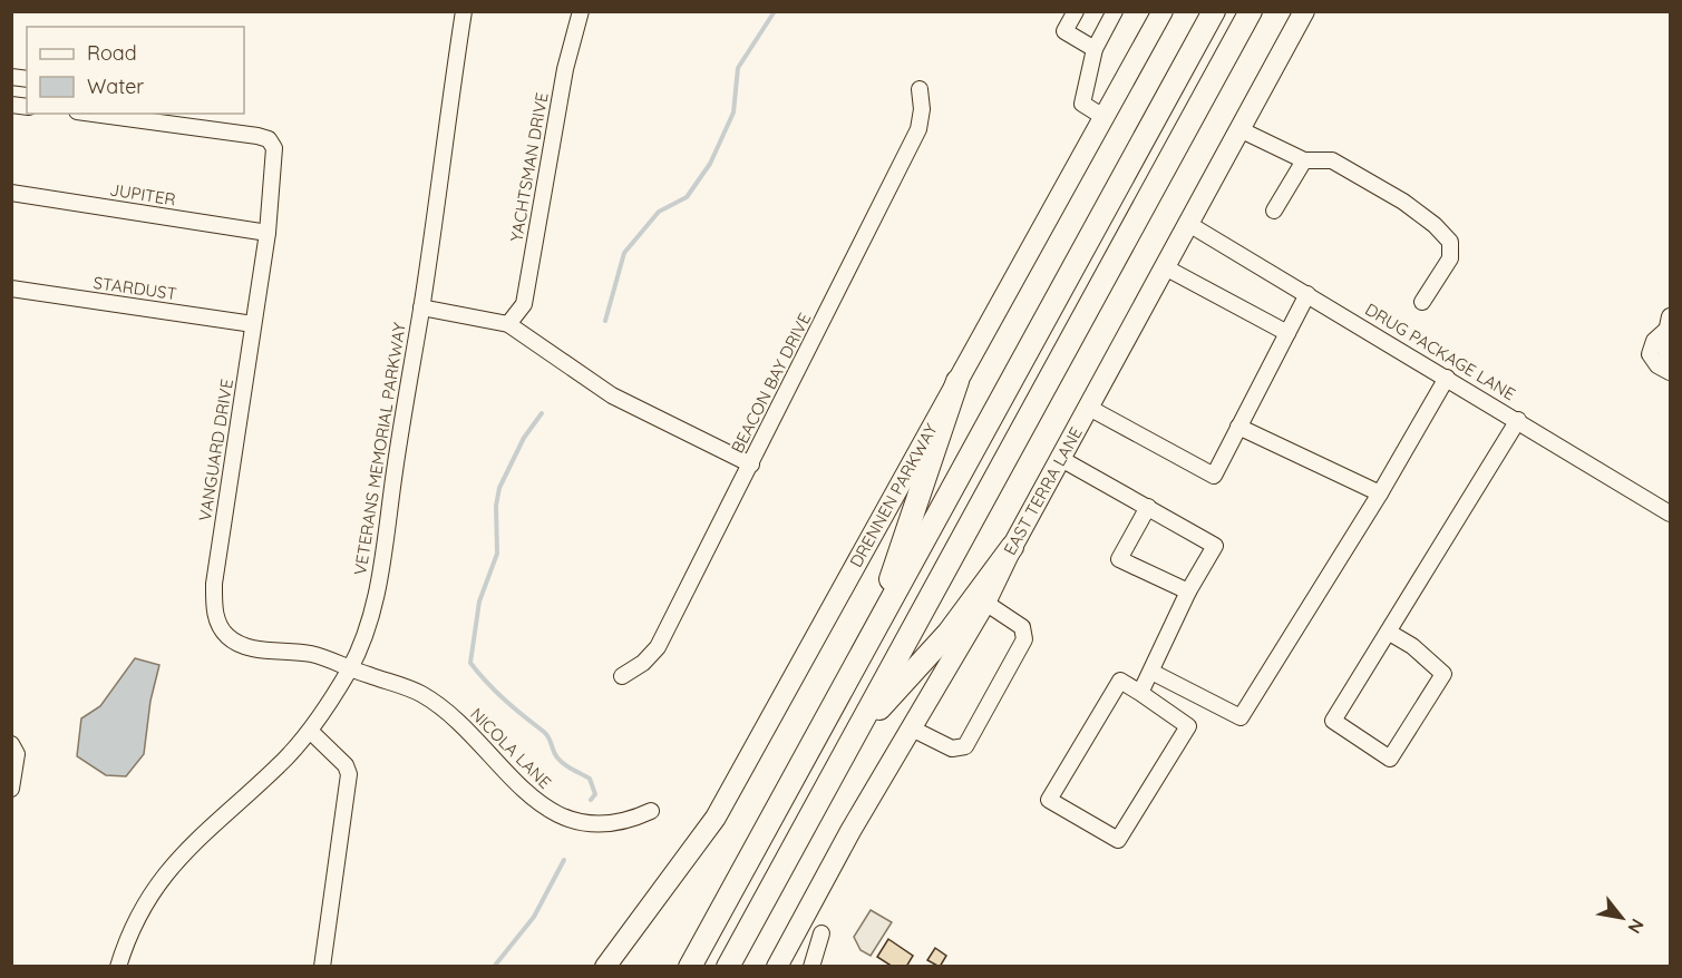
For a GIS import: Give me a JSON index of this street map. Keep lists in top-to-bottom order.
{
  "streets": {
    "main road": ["EAST TERRA LANE", "DRENNEN PARKWAY"],
    "street": [
      "YACHTSMAN DRIVE",
      "JUPITER",
      "STARDUST",
      "DRUG PACKAGE LANE",
      "BEACON BAY DRIVE",
      "VETERANS MEMORIAL PARKWAY",
      "VANGUARD DRIVE",
      "NICOLA LANE"
    ]
  },
  "crossings": [
    ["JUPITER", "VANGUARD DRIVE"],
    ["STARDUST", "VANGUARD DRIVE"],
    ["DRUG PACKAGE LANE", "EAST TERRA LANE"],
    ["VETERANS MEMORIAL PARKWAY", "VANGUARD DRIVE"],
    ["VETERANS MEMORIAL PARKWAY", "NICOLA LANE"],
    ["VANGUARD DRIVE", "NICOLA LANE"]
  ],
  "legend": ["Road", "Water"],
  "north": "bottom right"
}
